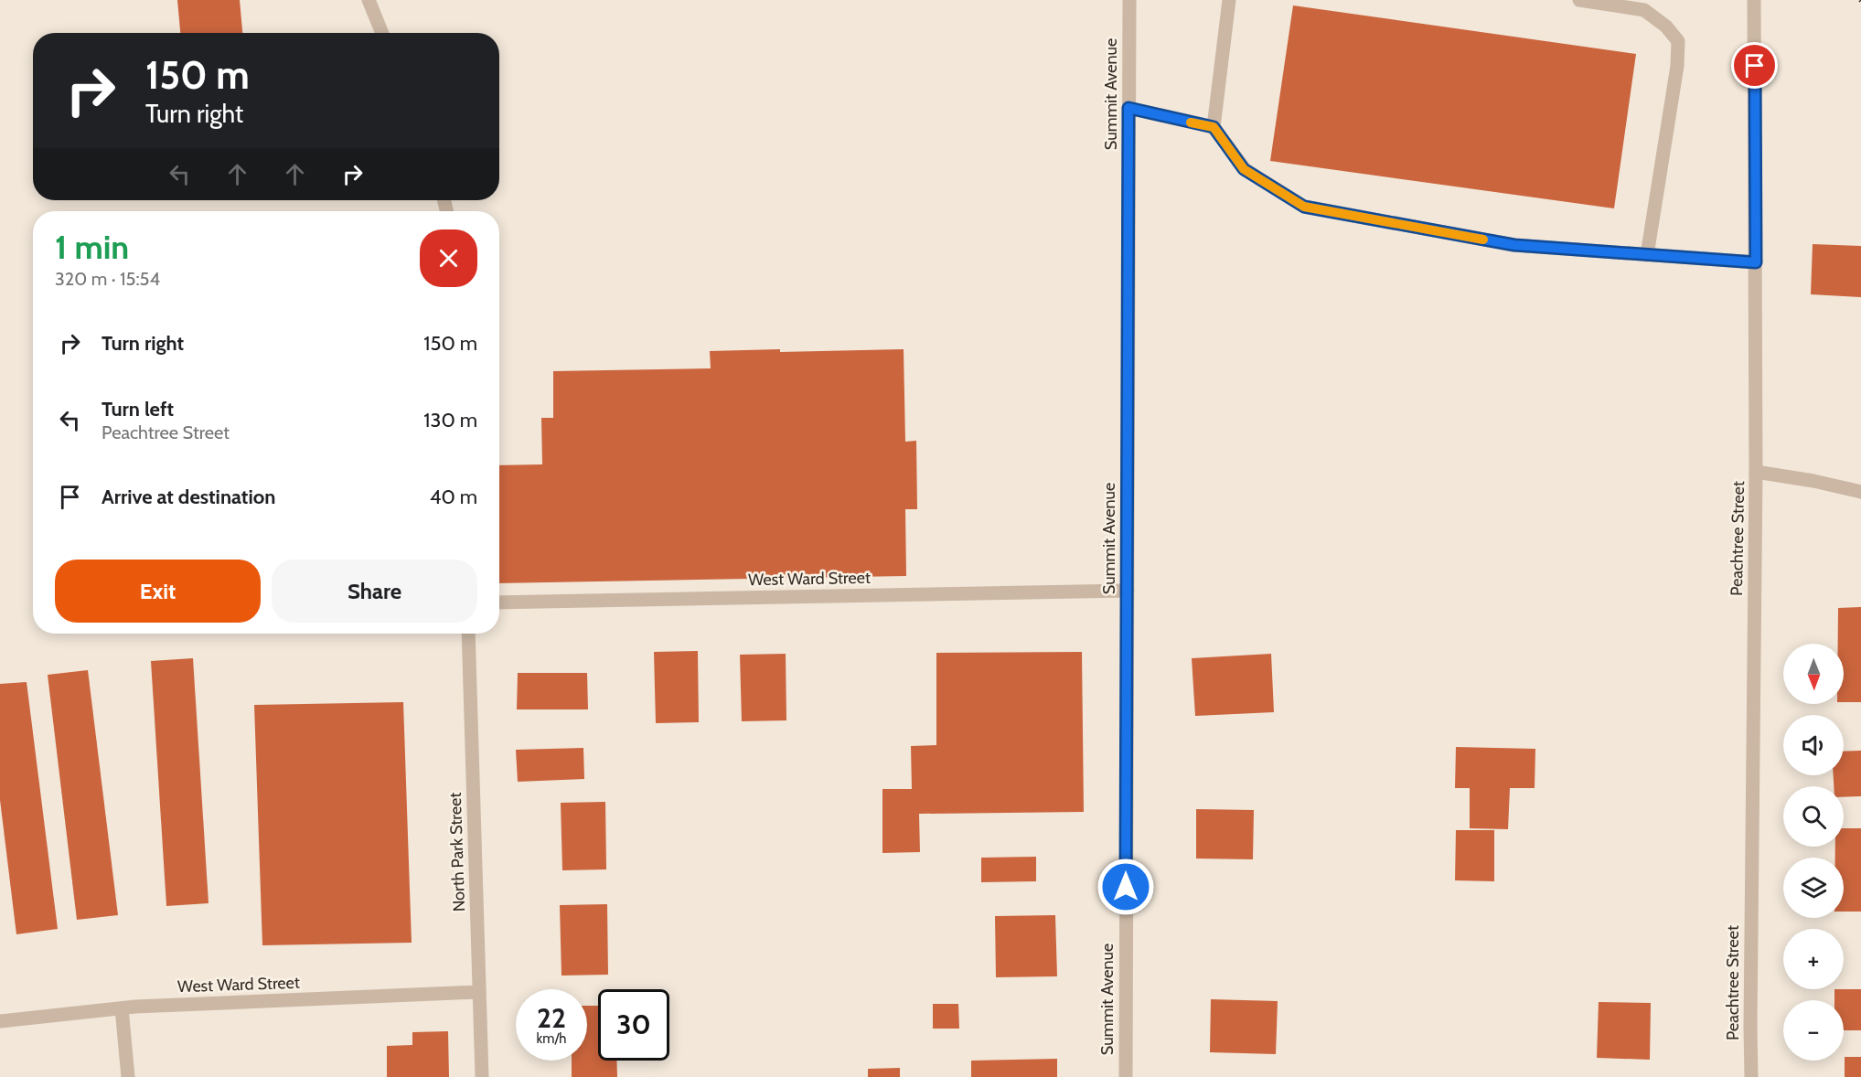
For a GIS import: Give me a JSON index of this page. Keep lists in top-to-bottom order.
{
  "streets": {
    "street": [
      "Summit Avenue",
      "Peachtree Street",
      "West Ward Street",
      "North Park Street"
    ]
  },
  "crossings": [
    ["Summit Avenue", "West Ward Street"],
    ["West Ward Street", "North Park Street"]
  ],
  "north": "bottom",
  "page": {
    "turn": ["150 m", "Turn right"],
    "heading": ["1 min", "320 m · 15:54"],
    "list": [
      {
        "name": "Turn right",
        "value": "150 m"
      },
      {
        "name": "Turn left",
        "note": "Peachtree Street",
        "value": "130 m"
      },
      {
        "name": "Arrive at destination",
        "value": "40 m"
      }
    ],
    "buttons": ["Exit", "Share"],
    "map_buttons": ["+", "−"],
    "speed": "22 km/h",
    "limit": "30"
  }
}
